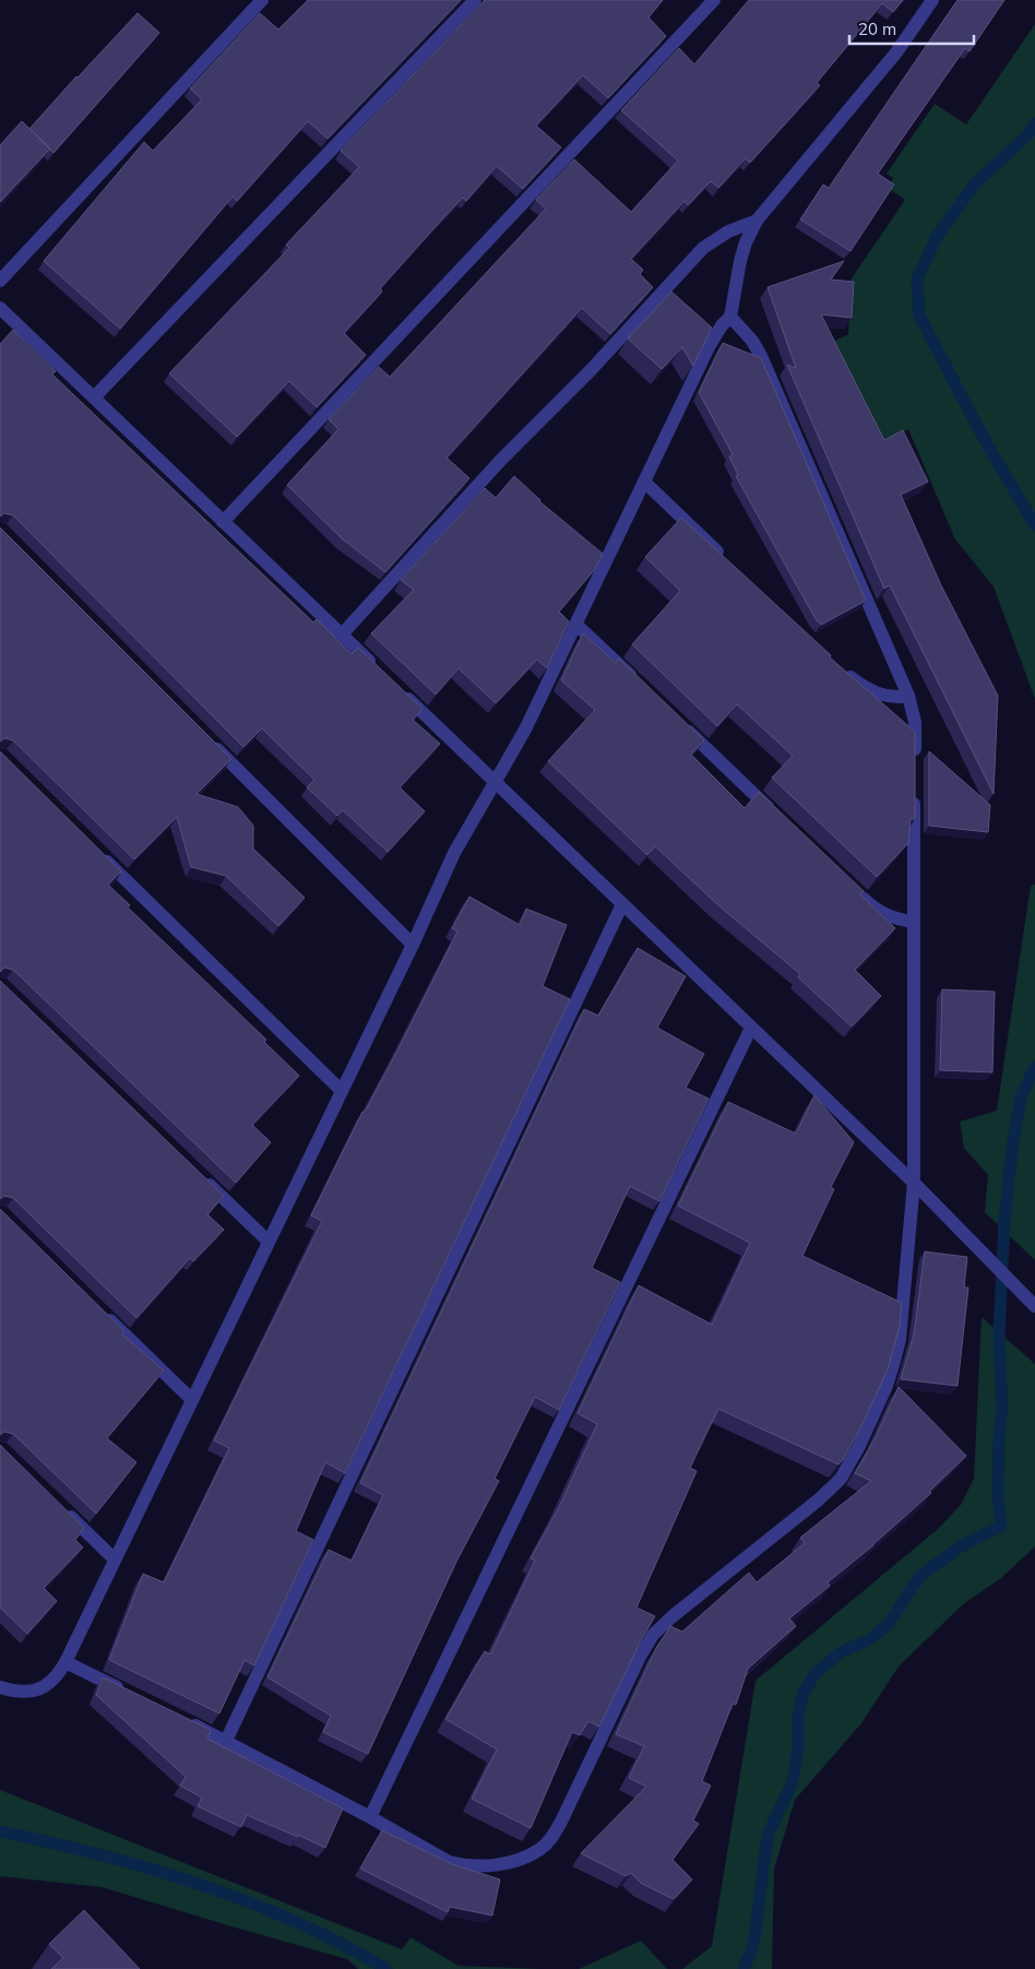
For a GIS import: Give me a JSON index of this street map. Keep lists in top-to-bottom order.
{
  "scale_bar": "20 m"
}
